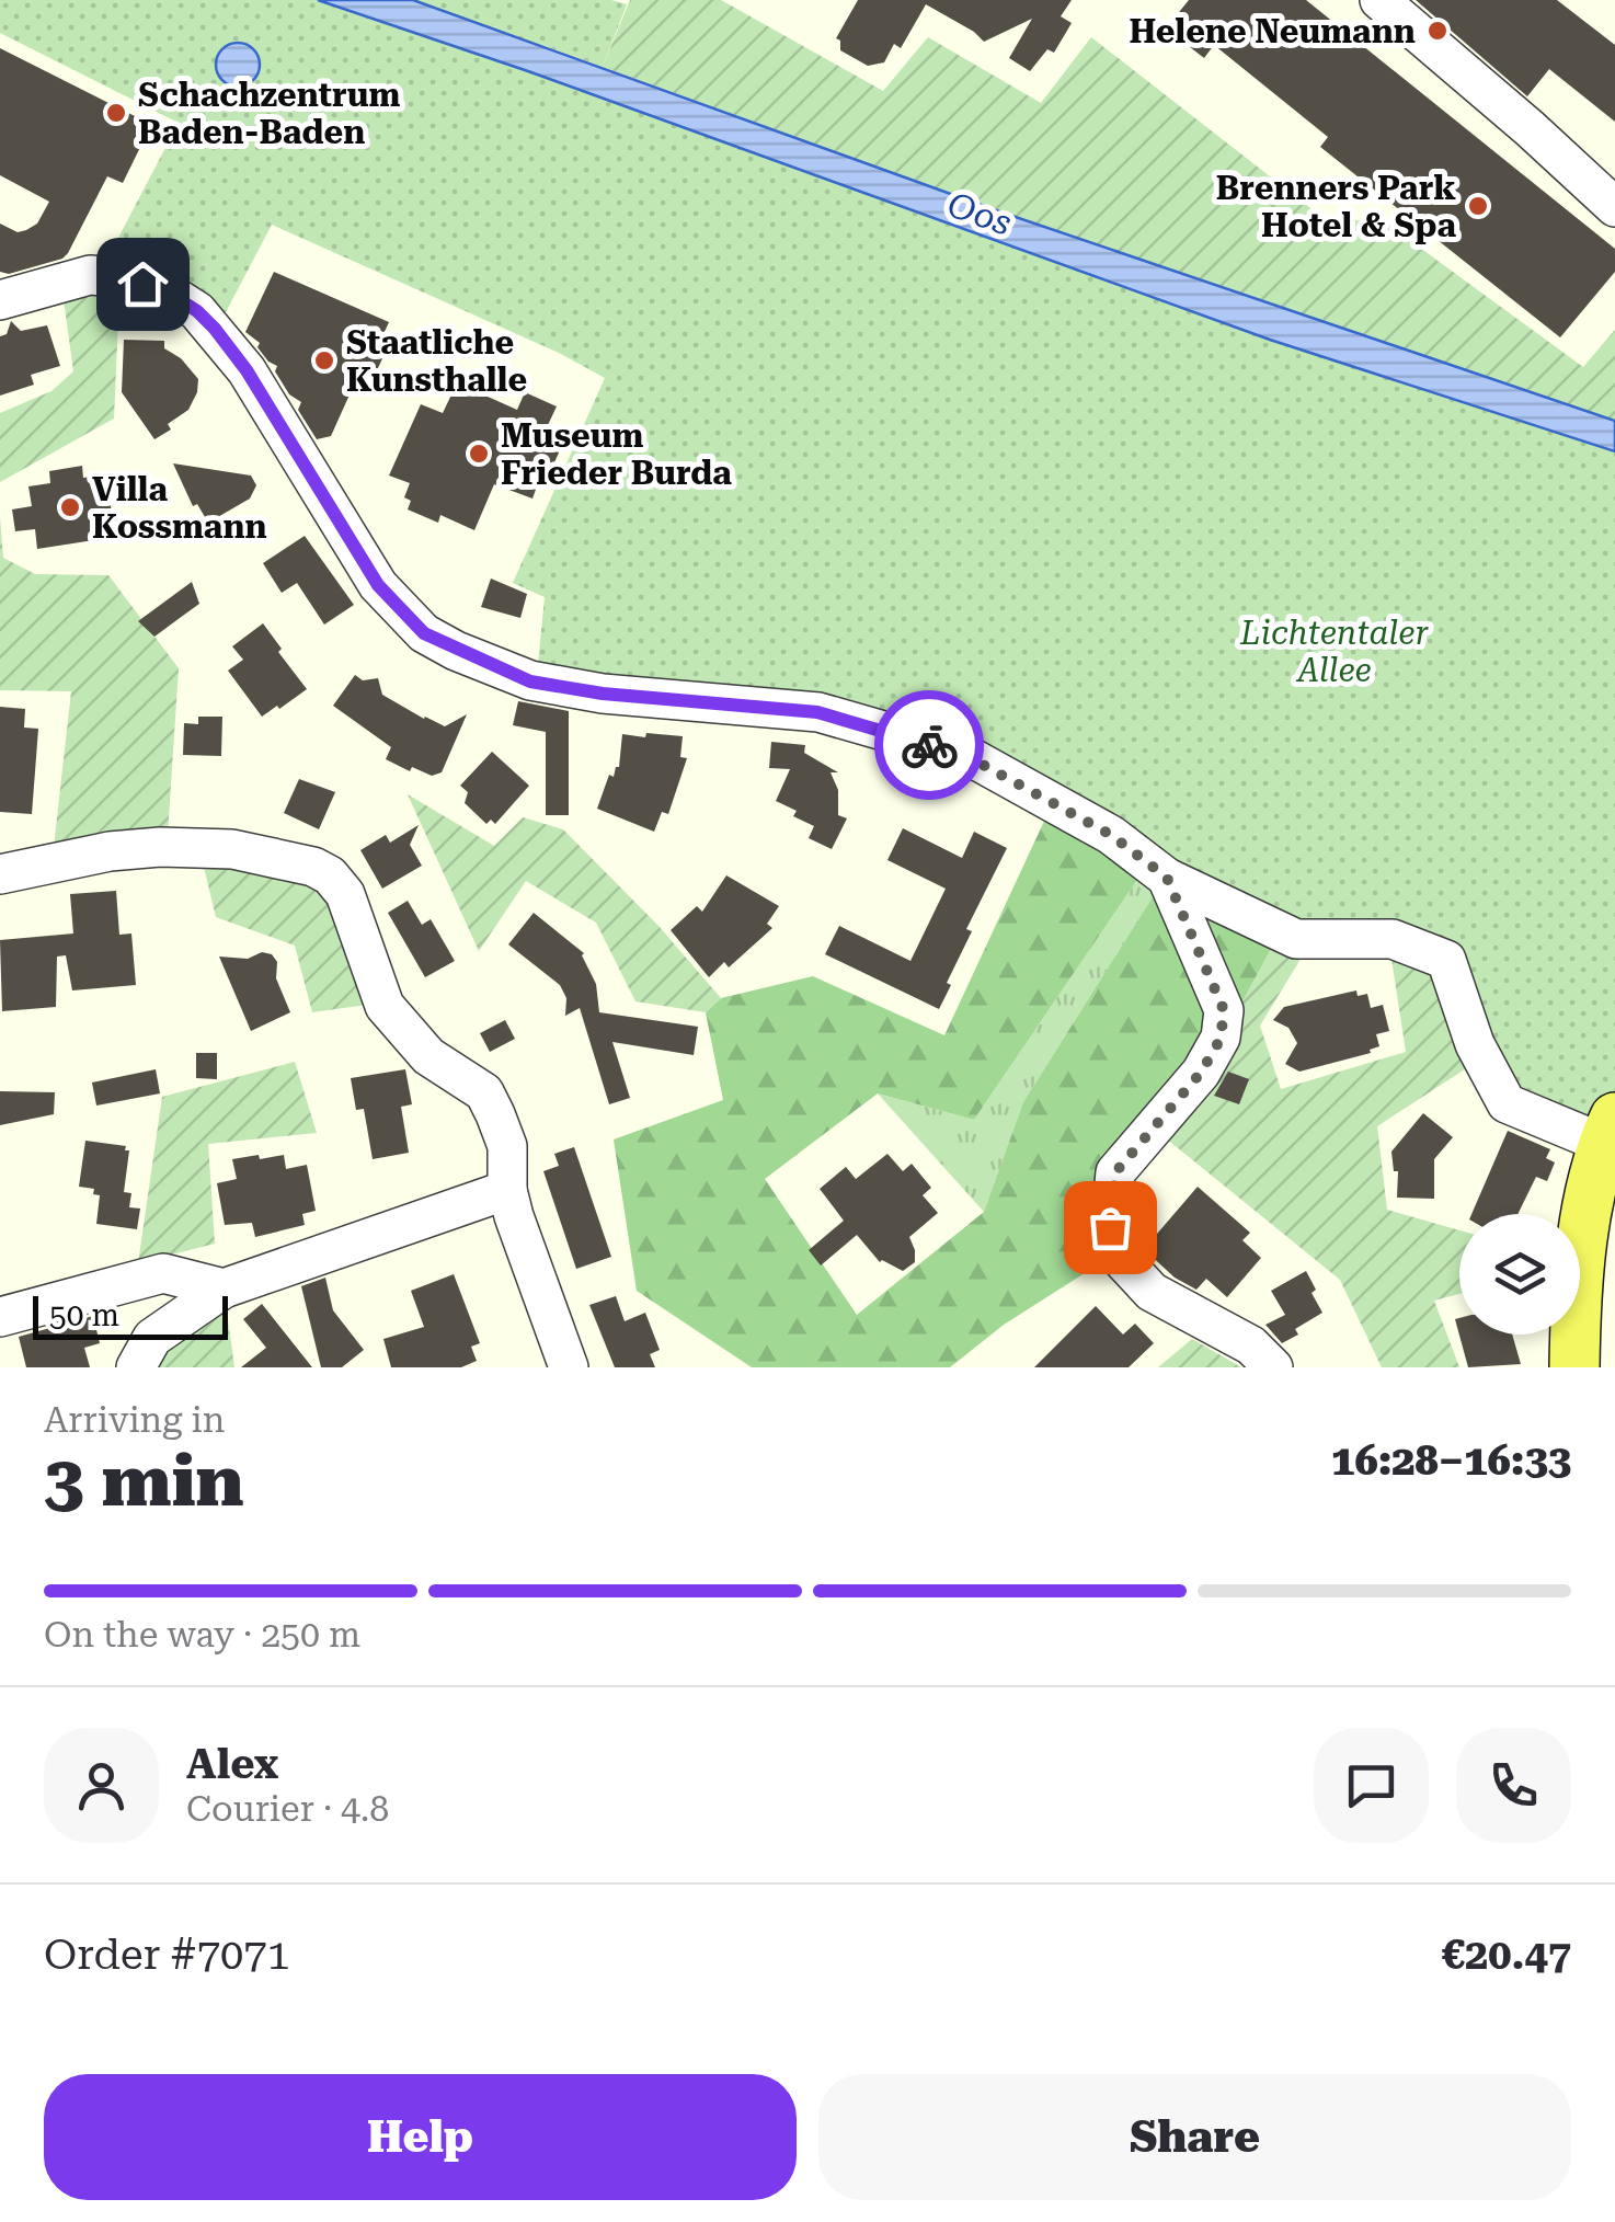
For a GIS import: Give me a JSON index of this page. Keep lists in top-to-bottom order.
{
  "water": ["Oos"],
  "parks": ["Lichtentaler Allee"],
  "places": [
    "Helene Neumann",
    "Schachzentrum Baden-Baden",
    "Brenners Park Hotel & Spa",
    "Staatliche Kunsthalle",
    "Museum Frieder Burda",
    "Villa Kossmann"
  ],
  "scale_bar": "50 m",
  "page": {
    "scale": "50 m",
    "heading": ["3 min", "Arriving in", "16:28–16:33"],
    "panel": [
      "Alex",
      "Courier · 4.8",
      "Order #7071",
      "€20.47"
    ],
    "bar": "On the way · 250 m",
    "buttons": ["Help", "Share"]
  }
}
